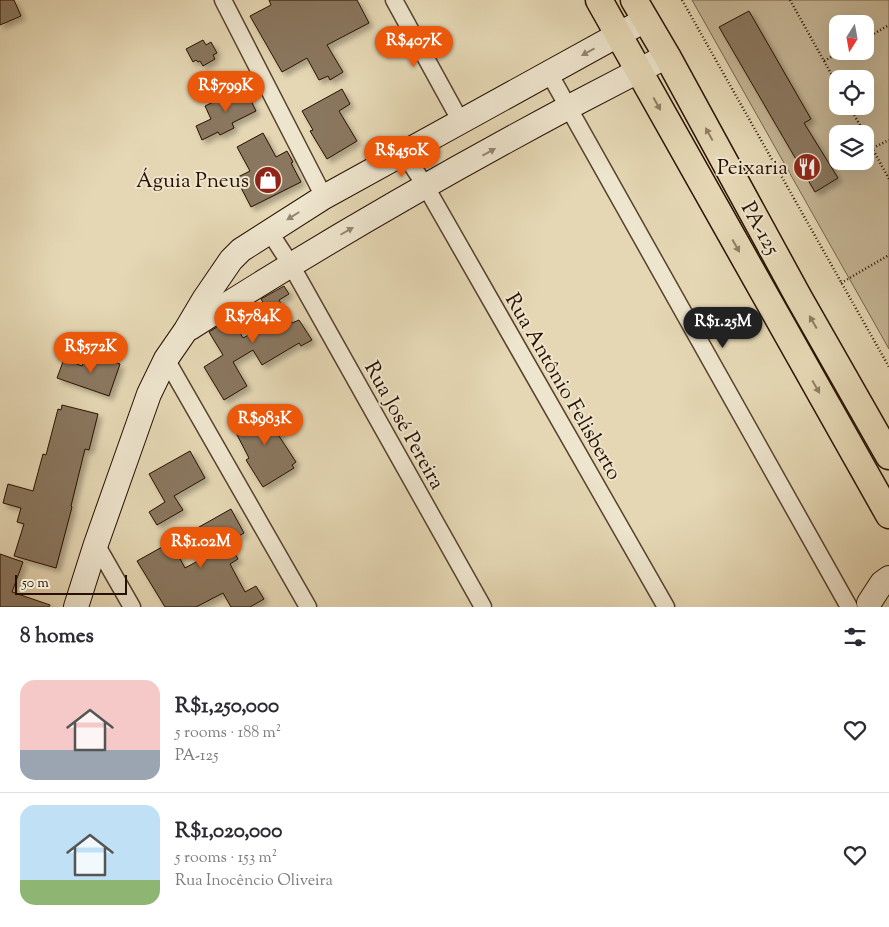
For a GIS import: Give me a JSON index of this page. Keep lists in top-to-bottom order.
{
  "streets": {
    "main road": ["PA-125"],
    "street": ["Rua Antônio Felisberto", "Rua José Pereira"]
  },
  "places": {
    "restaurant": ["Peixaria"],
    "shop": ["Águia Pneus"]
  },
  "scale_bar": "50 m",
  "north": "bottom",
  "page": {
    "price": [
      "R$407K",
      "R$799K",
      "R$450K",
      "R$784K",
      "R$1.25M",
      "R$572K",
      "R$983K",
      "R$1.02M"
    ],
    "scale": "50 m",
    "heading": "8 homes",
    "list": [
      {
        "name": "R$1,250,000",
        "note": "5 rooms · 188 m² · PA-125"
      },
      {
        "name": "R$1,020,000",
        "note": "5 rooms · 153 m² · Rua Inocêncio Oliveira"
      }
    ]
  }
}
